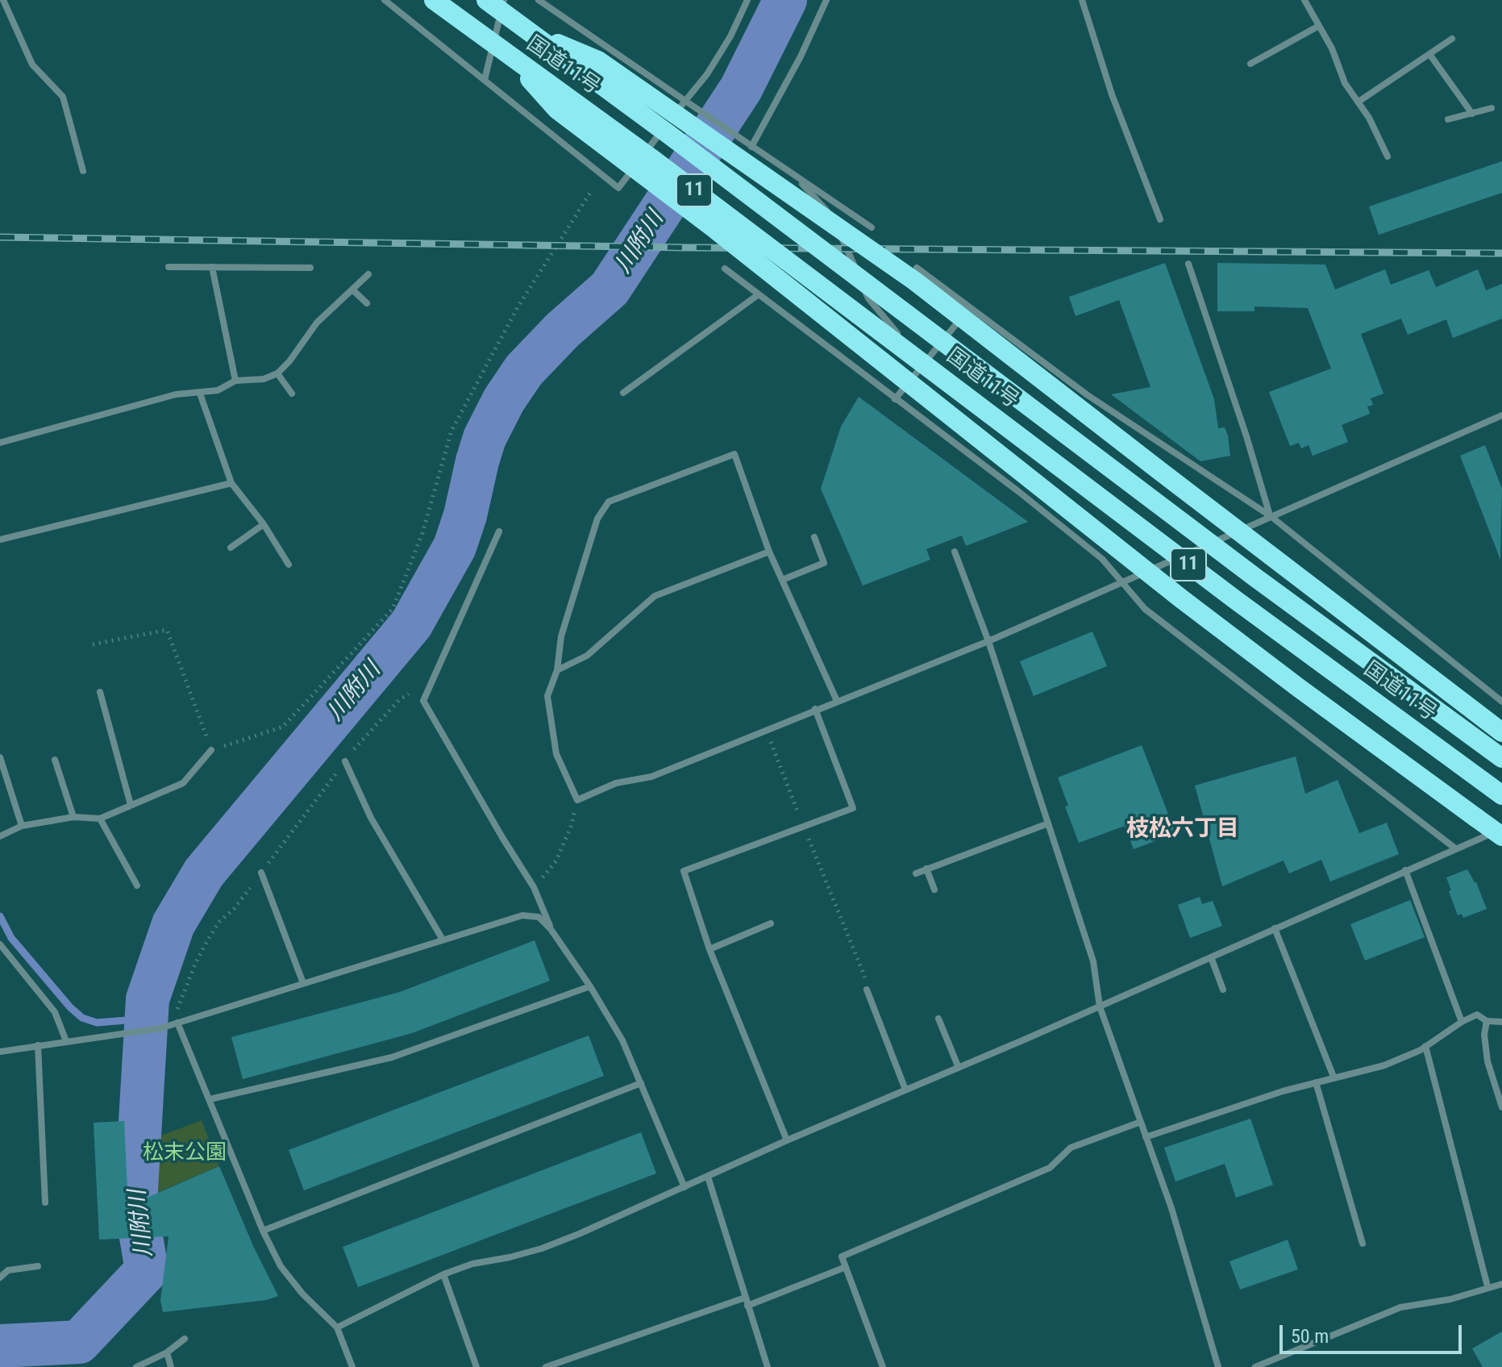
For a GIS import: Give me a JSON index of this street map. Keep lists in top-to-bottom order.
{
  "streets": {
    "highway": ["国道11号", "11"]
  },
  "crossings": [
    ["国道11号", "11"]
  ],
  "districts": ["枝松六丁目"],
  "water": ["川附川"],
  "parks": ["松末公園"],
  "scale_bar": "50 m"
}
